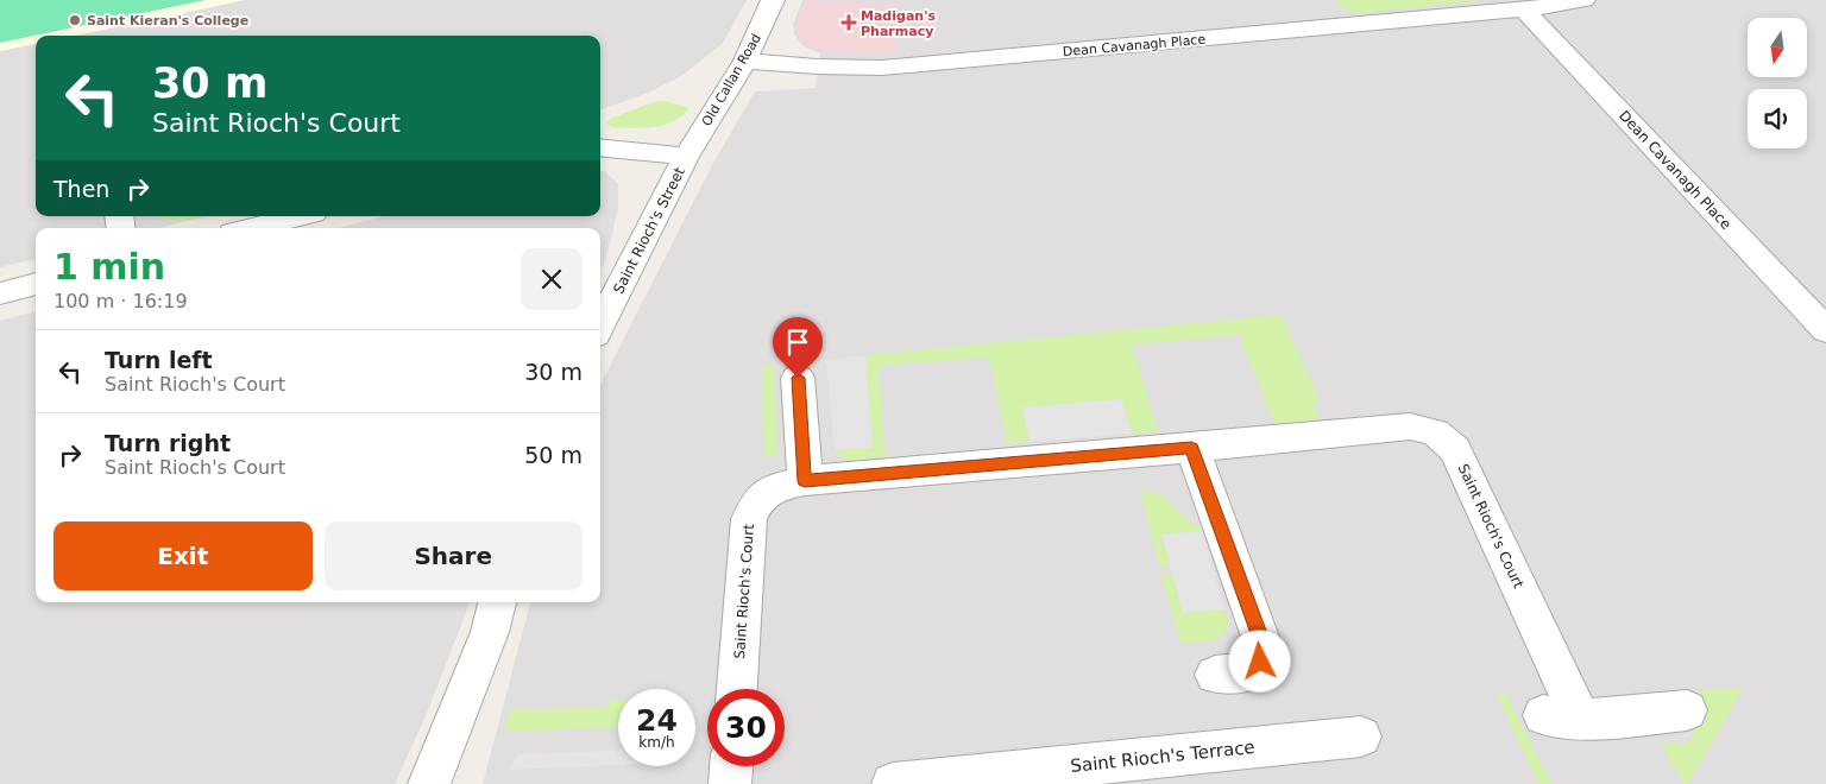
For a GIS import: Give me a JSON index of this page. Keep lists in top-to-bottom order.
{
  "streets": {
    "street": [
      "Dean Cavanagh Place",
      "Old Callan Road",
      "Saint Rioch's Street",
      "Saint Rioch's Court",
      "Saint Rioch's Terrace"
    ]
  },
  "crossings": [
    ["Dean Cavanagh Place", "Old Callan Road"],
    ["Old Callan Road", "Saint Rioch's Street"]
  ],
  "places": {
    "other": ["Saint Kieran's College"],
    "health": ["Madigan's Pharmacy"]
  },
  "north": "bottom",
  "page": {
    "turn": ["30 m", "Saint Rioch's Court"],
    "then": "Then",
    "heading": ["1 min", "100 m · 16:19"],
    "list": [
      {
        "name": "Turn left",
        "note": "Saint Rioch's Court",
        "value": "30 m"
      },
      {
        "name": "Turn right",
        "note": "Saint Rioch's Court",
        "value": "50 m"
      }
    ],
    "buttons": ["Exit", "Share"],
    "speed": "24 km/h",
    "limit": "30"
  }
}
